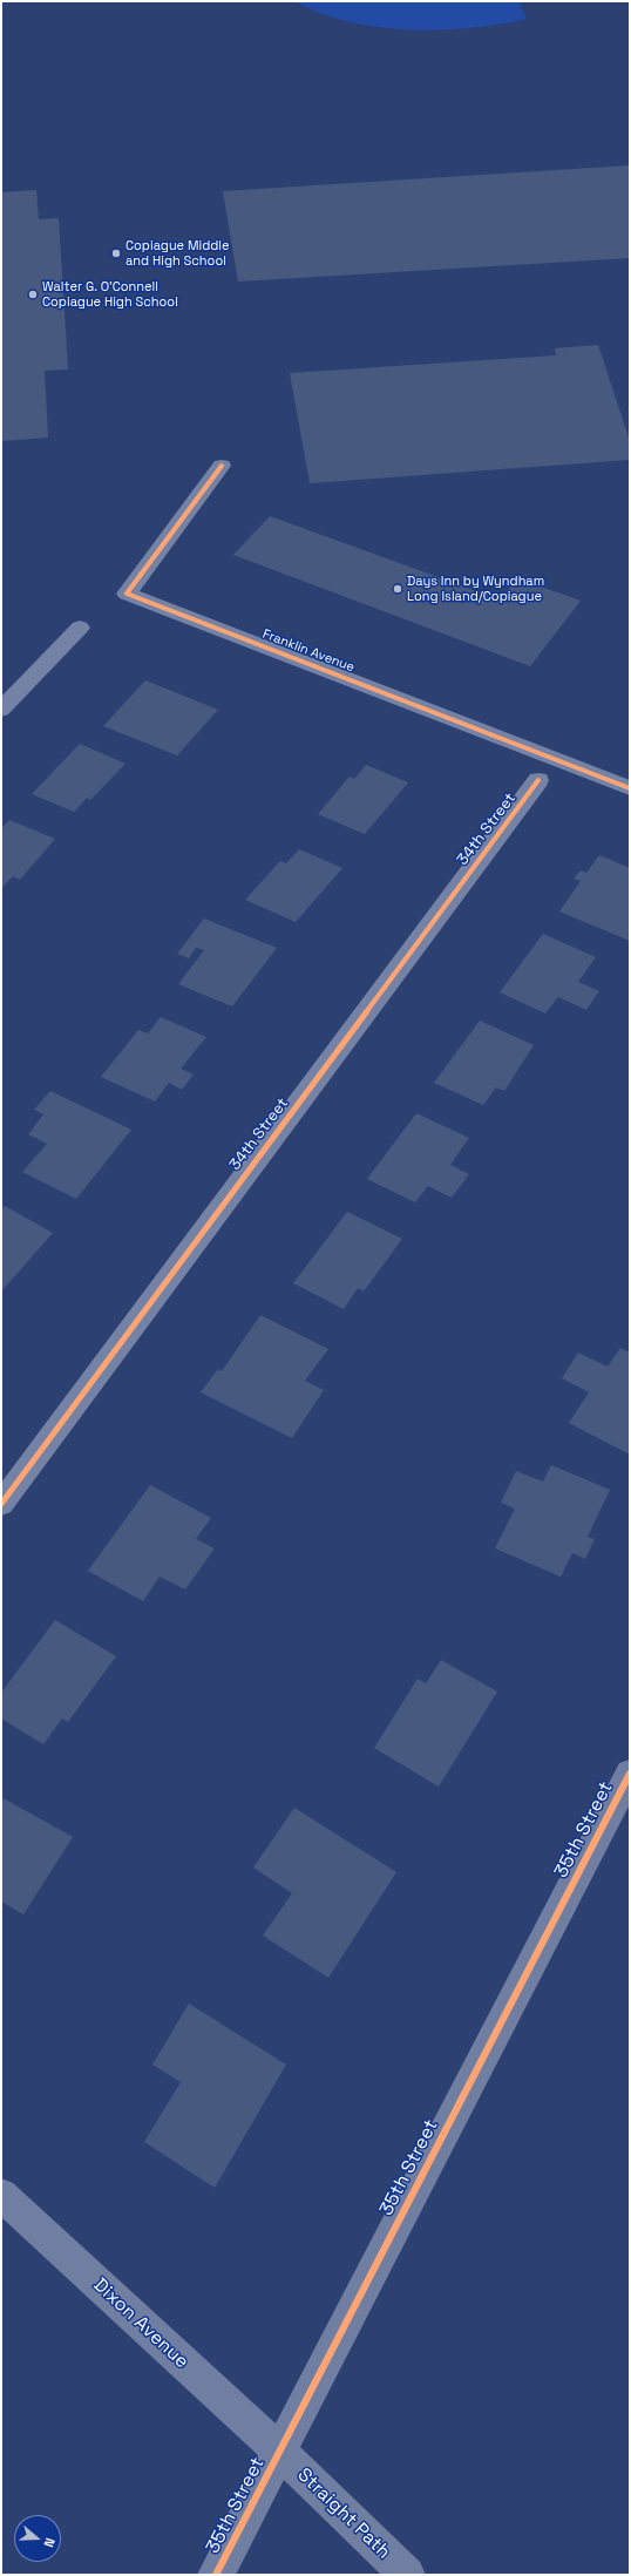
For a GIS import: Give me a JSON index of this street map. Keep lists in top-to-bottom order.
{
  "streets": {
    "street": [
      "Franklin Avenue",
      "34th Street",
      "35th Street",
      "Dixon Avenue",
      "Straight Path"
    ]
  },
  "crossings": [
    ["35th Street", "Dixon Avenue"],
    ["35th Street", "Straight Path"],
    ["Dixon Avenue", "Straight Path"]
  ],
  "places": ["Copiague Middle and High School", "Walter G. O'Connell Copiague High School", "Days Inn by Wyndham Long Island/Copiague"],
  "north": "right"
}
